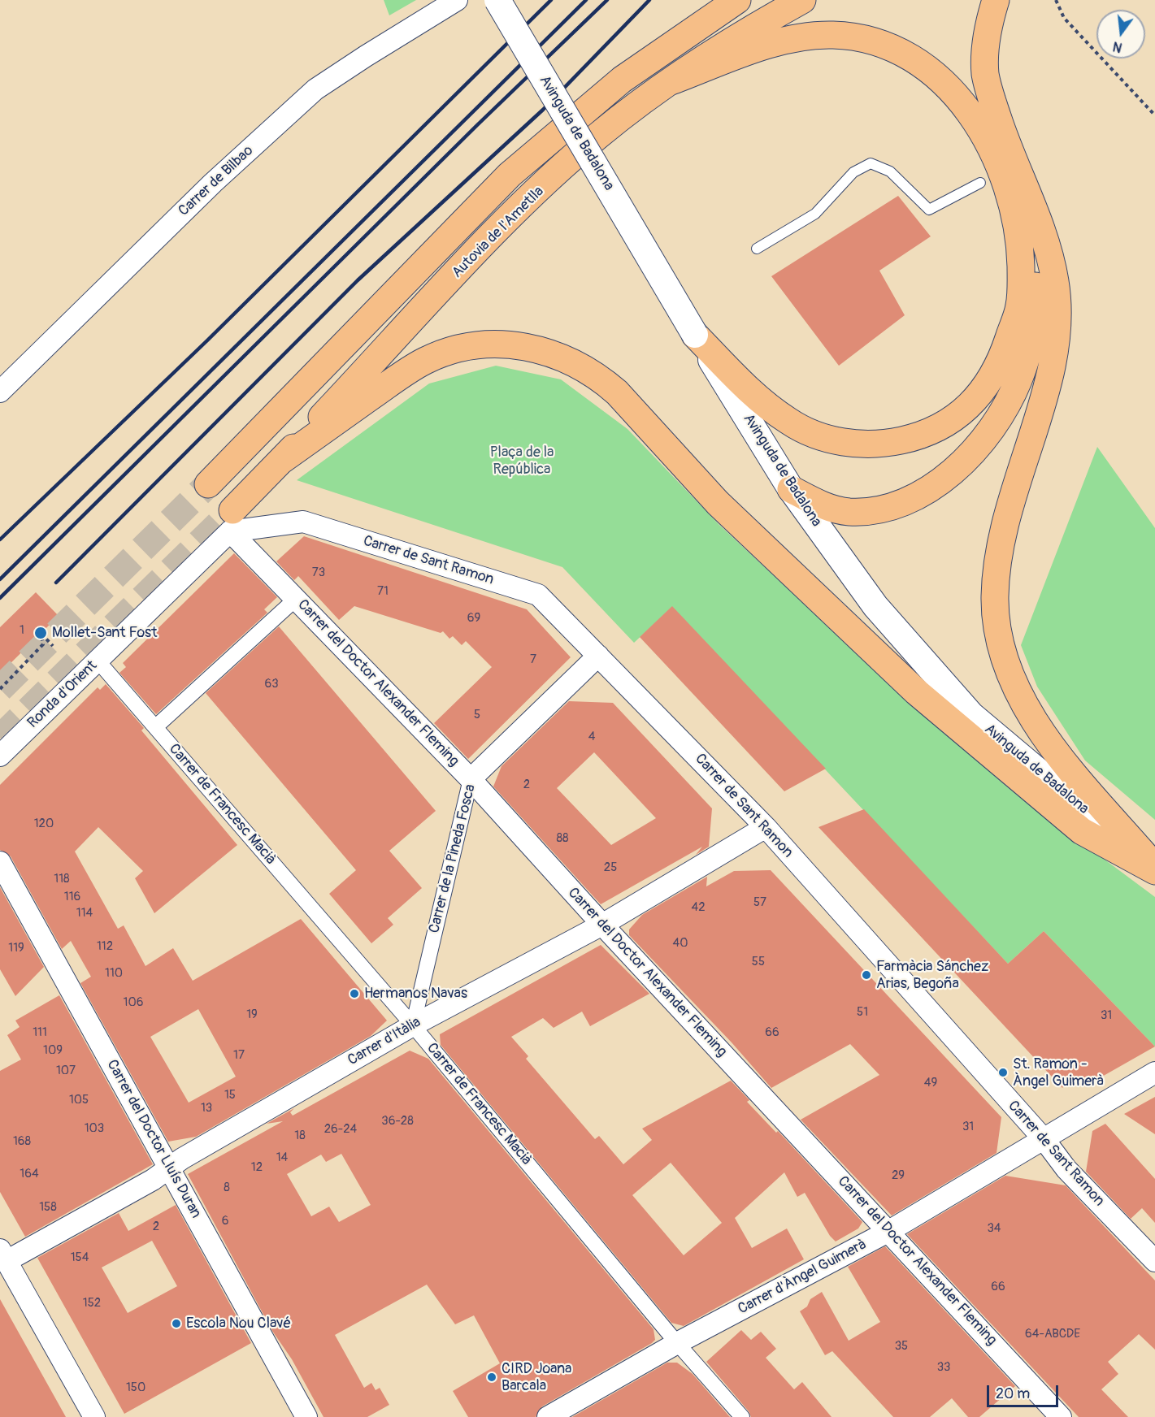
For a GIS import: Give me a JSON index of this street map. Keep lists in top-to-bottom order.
{
  "streets": {
    "highway": ["Autovia de l'Ametlla"],
    "street": [
      "Avinguda de Badalona",
      "Carrer de Bilbao",
      "Carrer de Sant Ramon",
      "Carrer del Doctor Alexander Fleming",
      "Ronda d'Orient",
      "Carrer de Francesc Macià",
      "Carrer de la Pineda Fosca",
      "Carrer d'Itàlia",
      "Carrer del Doctor Lluís Duran",
      "Carrer d'Àngel Guimerà"
    ]
  },
  "crossings": [
    ["Autovia de l'Ametlla", "Carrer de Sant Ramon"],
    ["Autovia de l'Ametlla", "Carrer del Doctor Alexander Fleming"],
    ["Autovia de l'Ametlla", "Ronda d'Orient"],
    ["Carrer de Sant Ramon", "Carrer del Doctor Alexander Fleming"],
    ["Carrer de Sant Ramon", "Ronda d'Orient"],
    ["Carrer de Sant Ramon", "Carrer de la Pineda Fosca"],
    ["Carrer de Sant Ramon", "Carrer d'Itàlia"],
    ["Carrer de Sant Ramon", "Carrer d'Àngel Guimerà"],
    ["Carrer del Doctor Alexander Fleming", "Ronda d'Orient"],
    ["Carrer del Doctor Alexander Fleming", "Carrer de la Pineda Fosca"],
    ["Carrer del Doctor Alexander Fleming", "Carrer d'Itàlia"],
    ["Carrer del Doctor Alexander Fleming", "Carrer d'Àngel Guimerà"],
    ["Ronda d'Orient", "Carrer de Francesc Macià"],
    ["Carrer de Francesc Macià", "Carrer de la Pineda Fosca"],
    ["Carrer de Francesc Macià", "Carrer d'Itàlia"],
    ["Carrer de Francesc Macià", "Carrer d'Àngel Guimerà"],
    ["Carrer de la Pineda Fosca", "Carrer d'Itàlia"],
    ["Carrer d'Itàlia", "Carrer del Doctor Lluís Duran"]
  ],
  "parks": ["Plaça de la República"],
  "places": [
    "Mollet-Sant Fost",
    "Farmàcia Sánchez Arias, Begoña",
    "Hermanos Navas",
    "St. Ramon - Àngel Guimerà",
    "Escola Nou Clavé",
    "CIRD Joana Barcala"
  ],
  "house_numbers": [
    "73",
    "71",
    "69",
    "1",
    "7",
    "63",
    "5",
    "4",
    "2",
    "120",
    "88",
    "25",
    "118",
    "116",
    "57",
    "42",
    "114",
    "40",
    "112",
    "119",
    "55",
    "110",
    "106",
    "51",
    "19",
    "31",
    "111",
    "66",
    "109",
    "17",
    "107",
    "49",
    "15",
    "105",
    "13",
    "36-28",
    "31",
    "103",
    "26-24",
    "18",
    "168",
    "14",
    "12",
    "164",
    "29",
    "8",
    "158",
    "6",
    "2",
    "34",
    "154",
    "66",
    "152",
    "64-ABCDE",
    "35",
    "33",
    "150"
  ],
  "scale_bar": "20 m",
  "north": "bottom"
}
